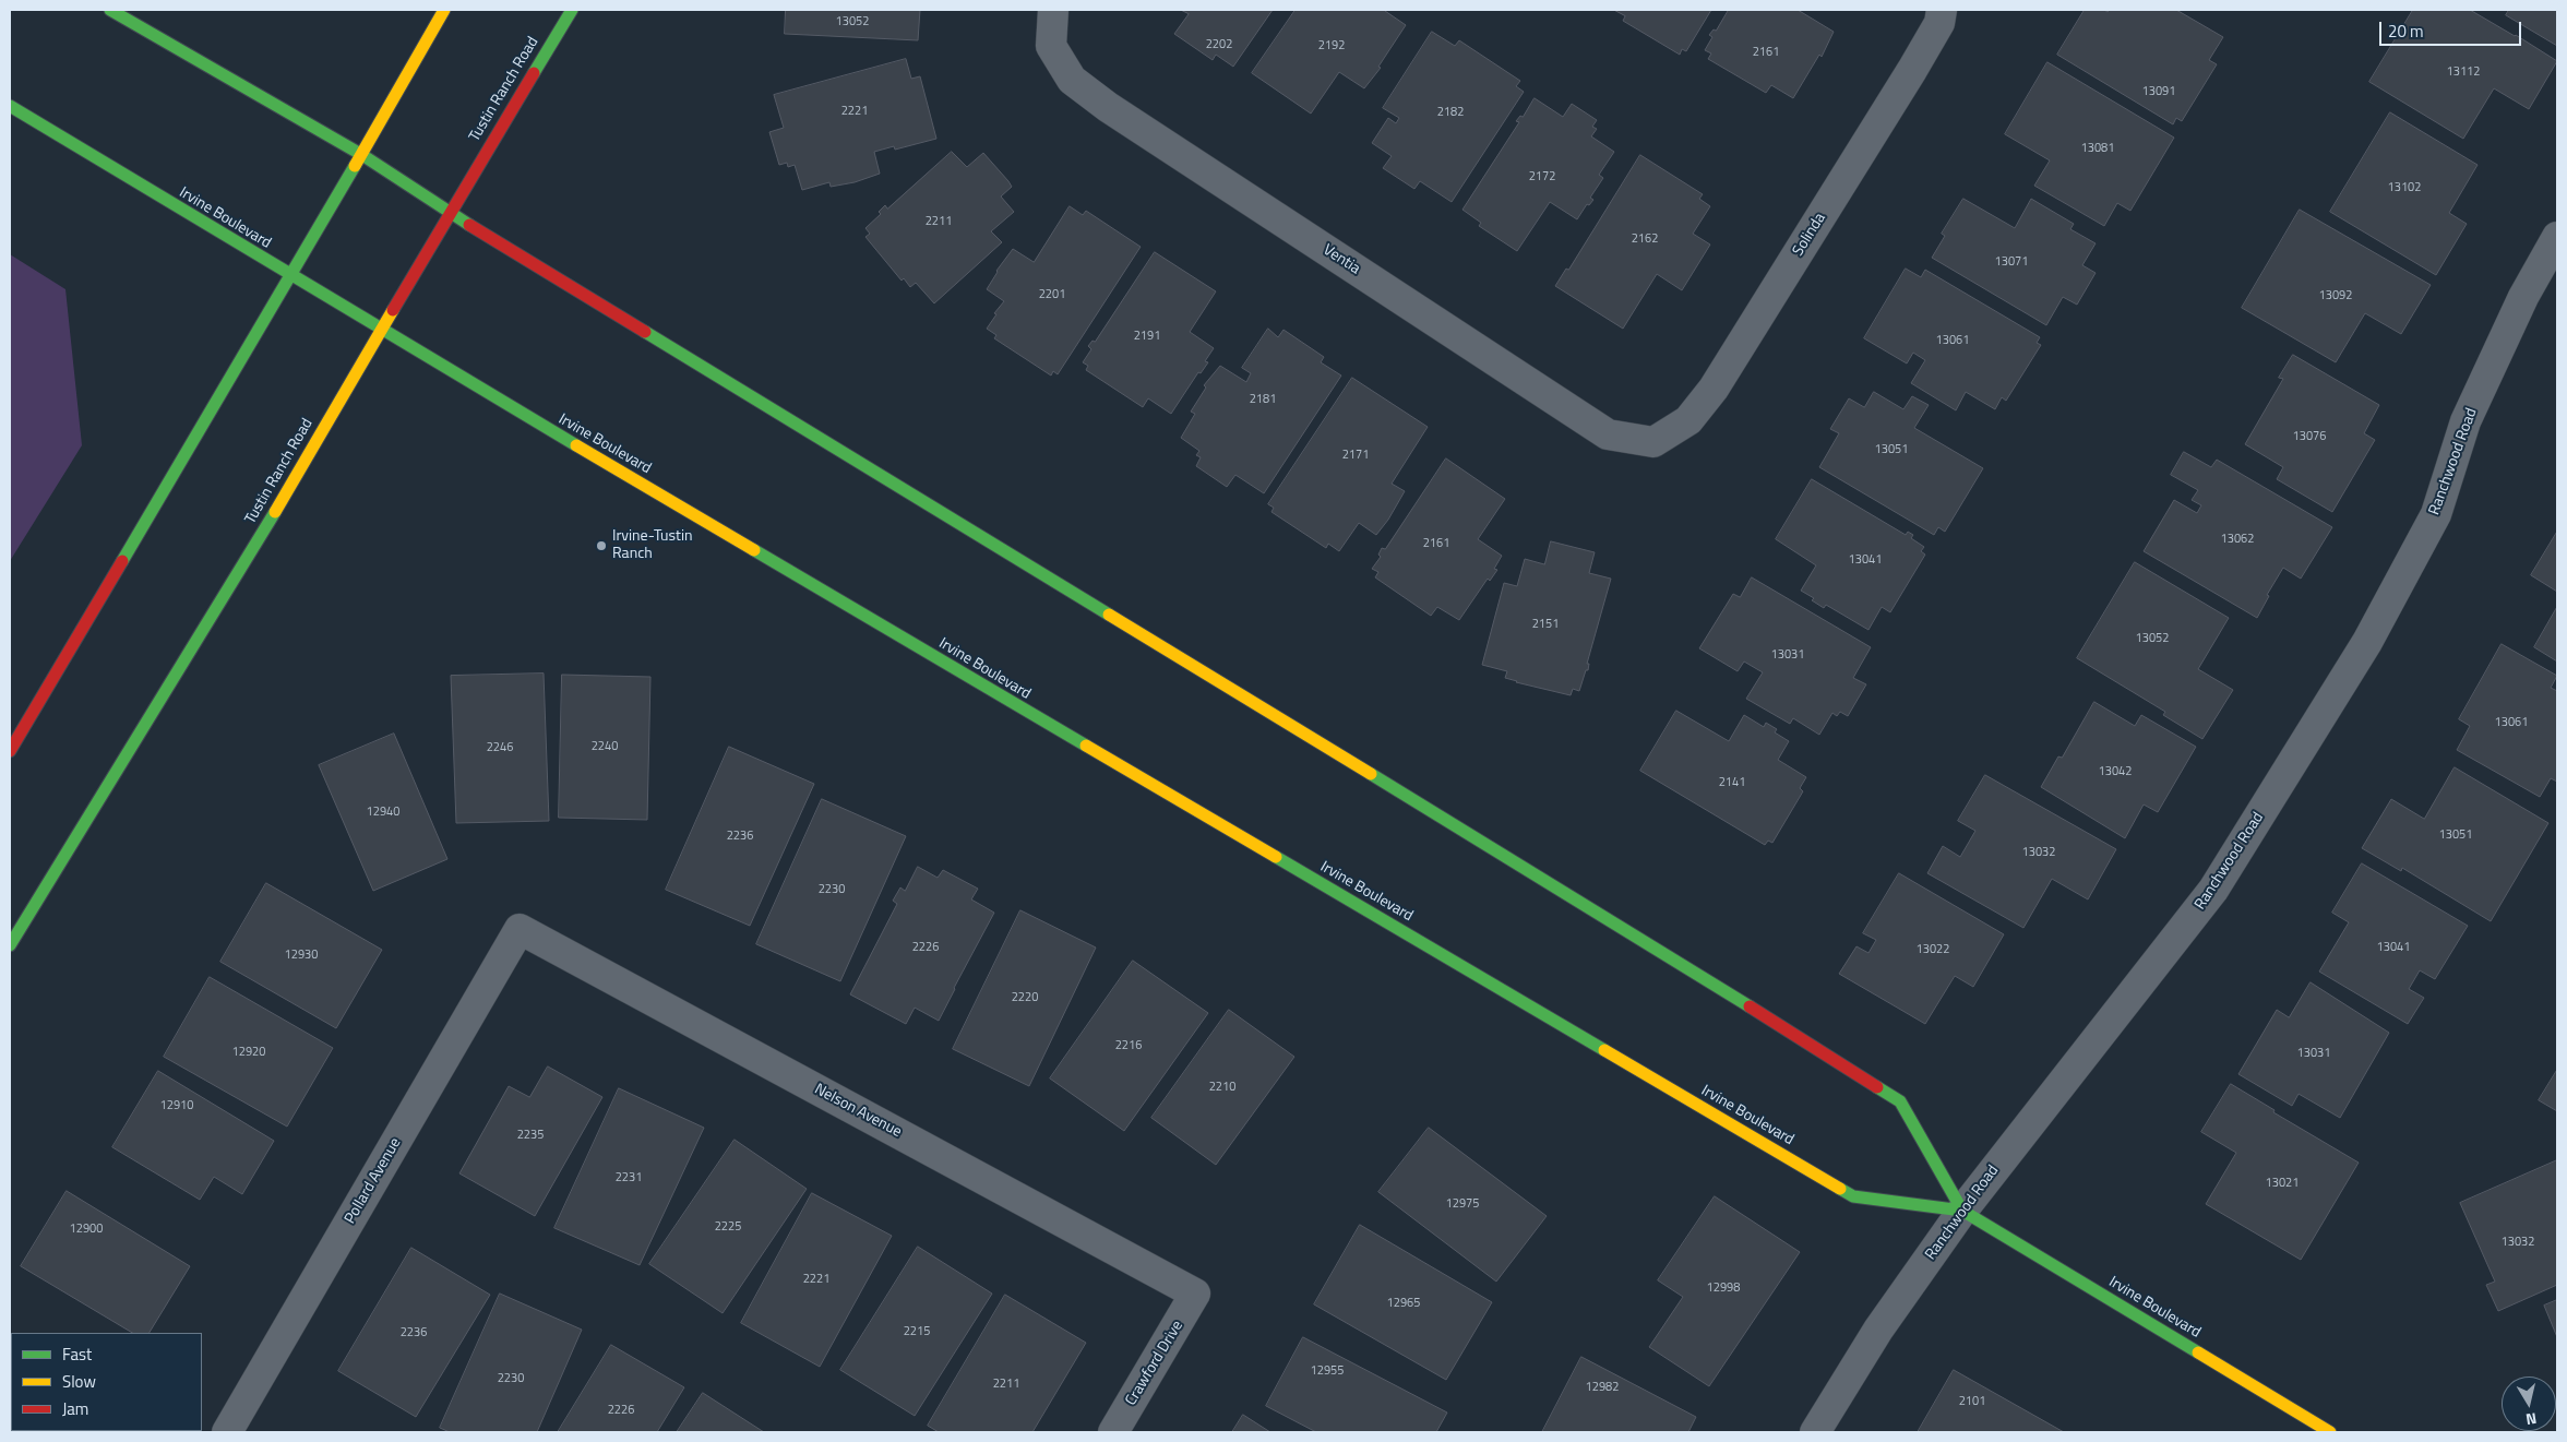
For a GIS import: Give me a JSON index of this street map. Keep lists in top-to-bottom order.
{
  "streets": {
    "main road": ["Tustin Ranch Road", "Irvine Boulevard"],
    "street": [
      "Solinda",
      "Ventia",
      "Ranchwood Road",
      "Nelson Avenue",
      "Pollard Avenue",
      "Crawford Drive"
    ]
  },
  "crossings": [
    ["Tustin Ranch Road", "Irvine Boulevard"],
    ["Irvine Boulevard", "Ranchwood Road"],
    ["Solinda", "Ventia"],
    ["Nelson Avenue", "Pollard Avenue"],
    ["Nelson Avenue", "Crawford Drive"]
  ],
  "places": ["Irvine-Tustin Ranch"],
  "house_numbers": [
    "13052",
    "2202",
    "2192",
    "2161",
    "13112",
    "13091",
    "2221",
    "2182",
    "13081",
    "2172",
    "13102",
    "2211",
    "2162",
    "13071",
    "2201",
    "13092",
    "2191",
    "13061",
    "2181",
    "13076",
    "13051",
    "2171",
    "13062",
    "2161",
    "13041",
    "2151",
    "13052",
    "13031",
    "13061",
    "2240",
    "2246",
    "13042",
    "2141",
    "12940",
    "13051",
    "2236",
    "13032",
    "2230",
    "2226",
    "13041",
    "13022",
    "12930",
    "2220",
    "2216",
    "12920",
    "13031",
    "2210",
    "12910",
    "2235",
    "2231",
    "13021",
    "12975",
    "2225",
    "12900",
    "13032",
    "2221",
    "12998",
    "12965",
    "2215",
    "2236",
    "12955",
    "2230",
    "2211",
    "12982",
    "2101",
    "2226"
  ],
  "legend": ["Fast", "Slow", "Jam"],
  "scale_bar": "20 m",
  "north": "bottom"
}
